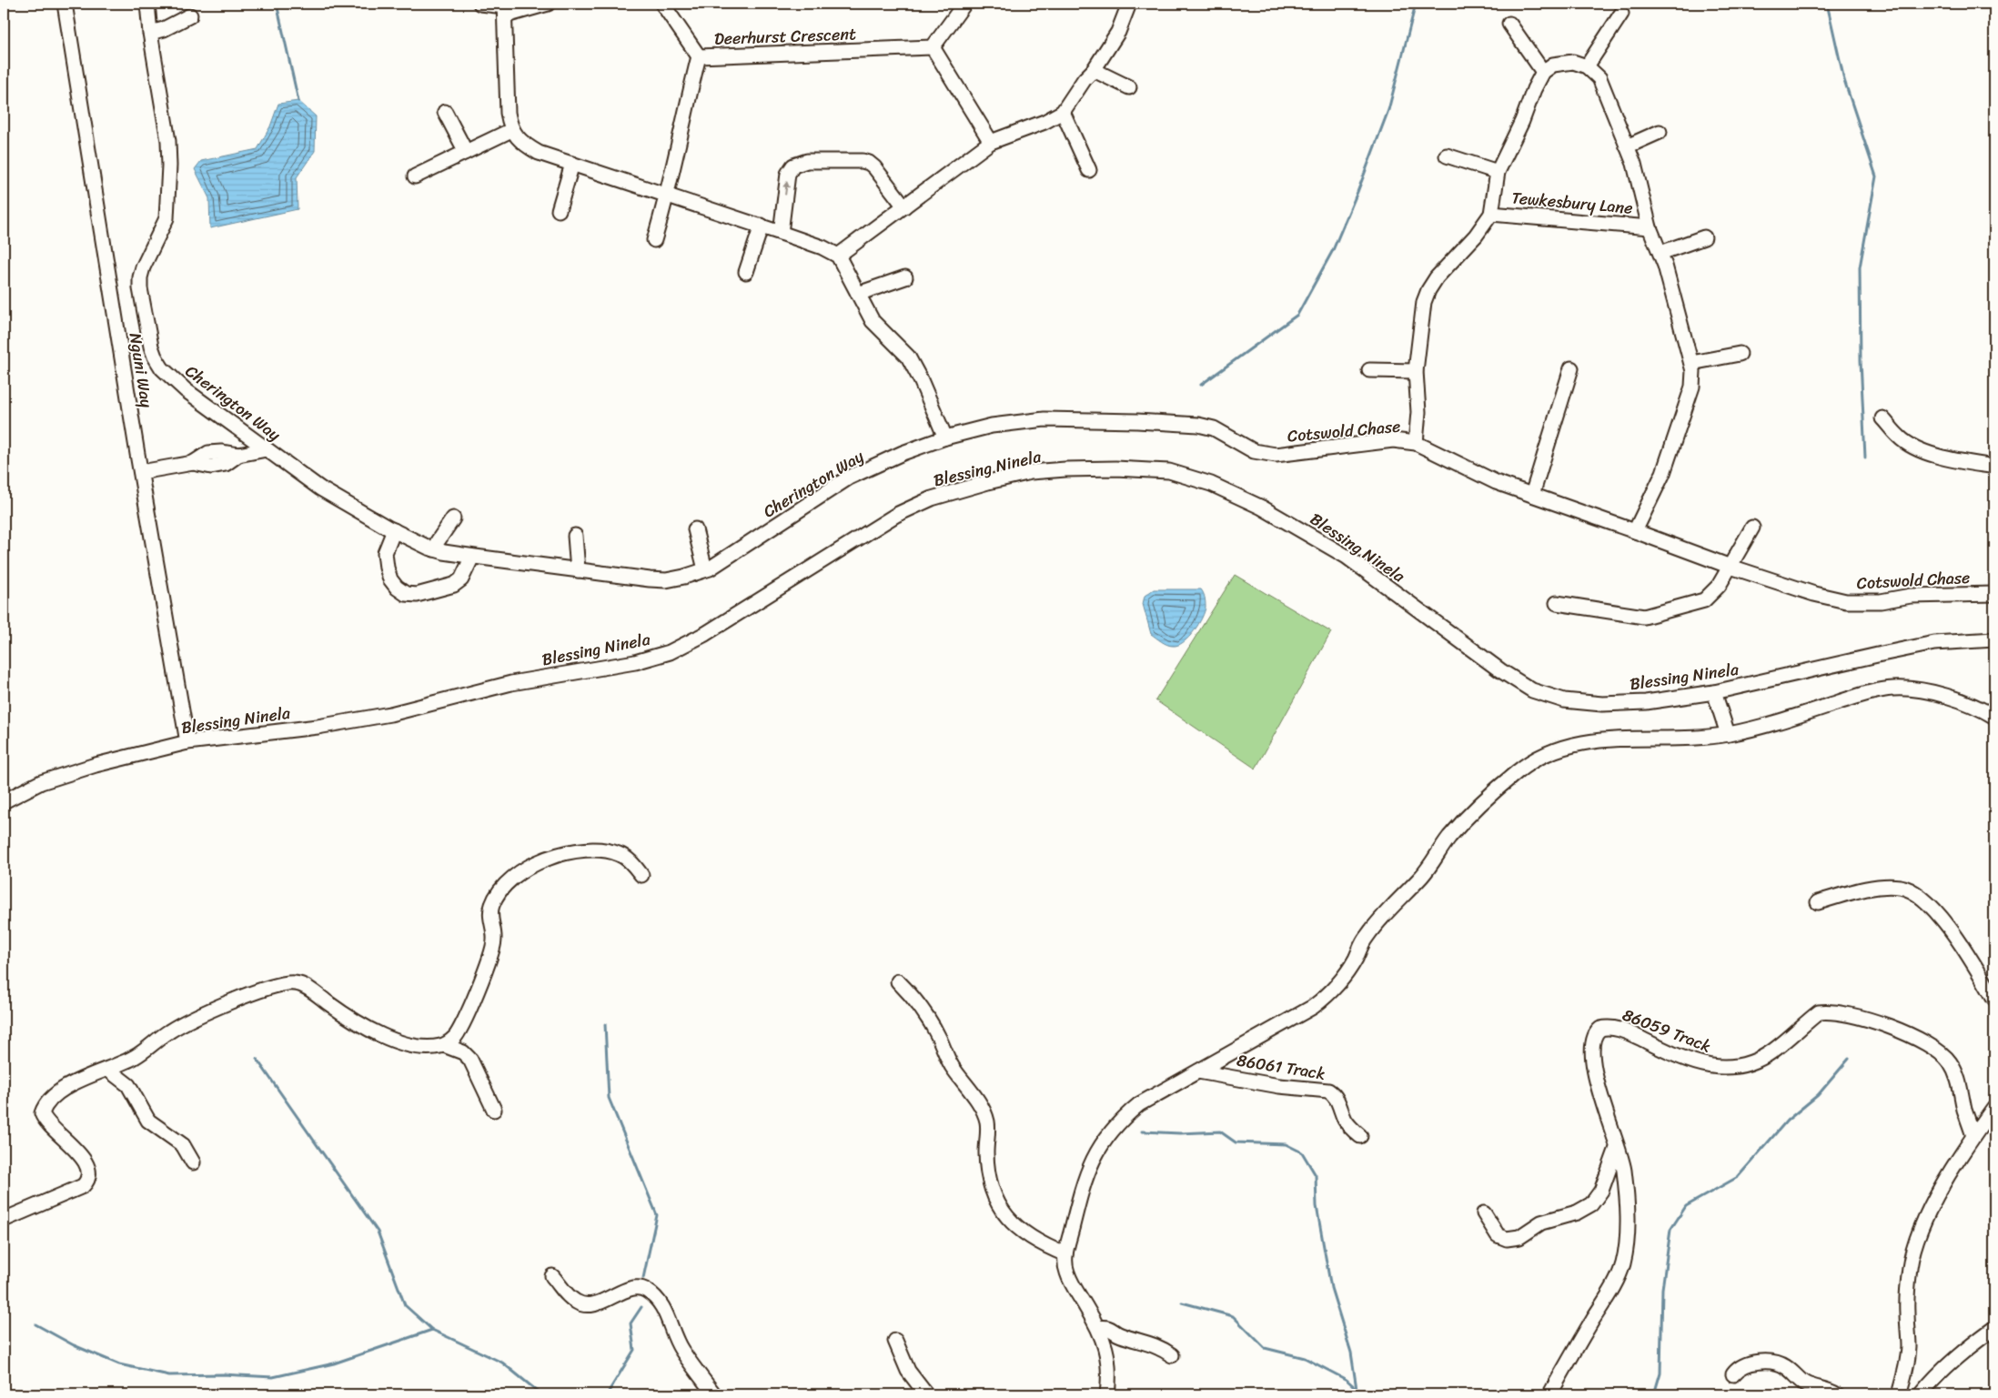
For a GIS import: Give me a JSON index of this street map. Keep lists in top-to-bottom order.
{
  "streets": {
    "street": [
      "Deerhurst Crescent",
      "Tewkesbury Lane",
      "Nguni Way",
      "Cherington Way",
      "Cotswold Chase",
      "Blessing Ninela",
      "86059 Track",
      "86061 Track"
    ]
  },
  "crossings": [
    ["Nguni Way", "Blessing Ninela"],
    ["Cherington Way", "Cotswold Chase"]
  ]
}
